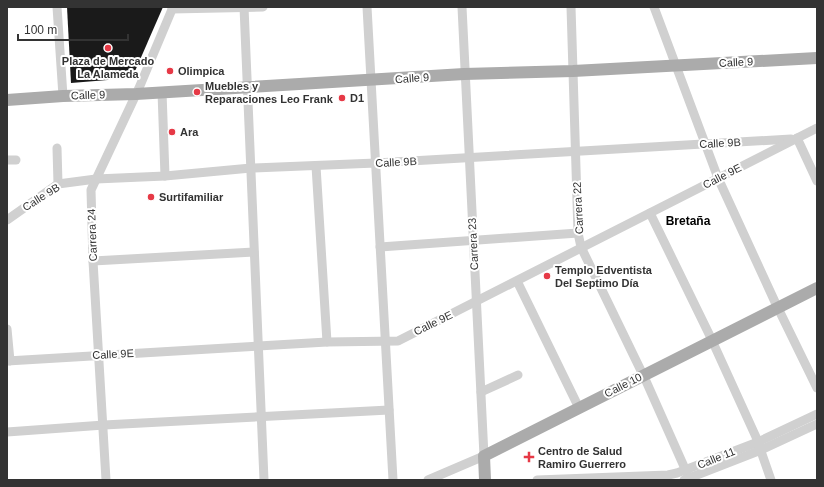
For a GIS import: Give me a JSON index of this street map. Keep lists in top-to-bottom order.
{
  "streets": {
    "main road": ["Calle 9", "Carrera 23", "Calle 10"],
    "street": [
      "Calle 9B",
      "Calle 9E",
      "Carrera 22",
      "Carrera 24",
      "Calle 11"
    ]
  },
  "crossings": [
    ["Calle 9", "Carrera 22"],
    ["Calle 9", "Carrera 24"],
    ["Calle 9", "Carrera 23"],
    ["Calle 9B", "Calle 9E"],
    ["Calle 9B", "Carrera 22"],
    ["Calle 9B", "Carrera 24"],
    ["Calle 9B", "Carrera 23"],
    ["Calle 9E", "Carrera 22"],
    ["Calle 9E", "Carrera 24"],
    ["Calle 9E", "Carrera 23"],
    ["Carrera 22", "Calle 10"],
    ["Carrera 22", "Calle 11"],
    ["Carrera 23", "Calle 10"]
  ],
  "districts": ["Bretaña"],
  "places": {
    "other": [
      "Plaza de Mercado La Alameda",
      "Olimpica",
      "Muebles y Reparaciones Leo Frank",
      "D1",
      "Ara",
      "Surtifamiliar",
      "Templo Edventista Del Septimo Día"
    ],
    "health": ["Centro de Salud Ramiro Guerrero"]
  },
  "scale_bar": "100 m"
}
